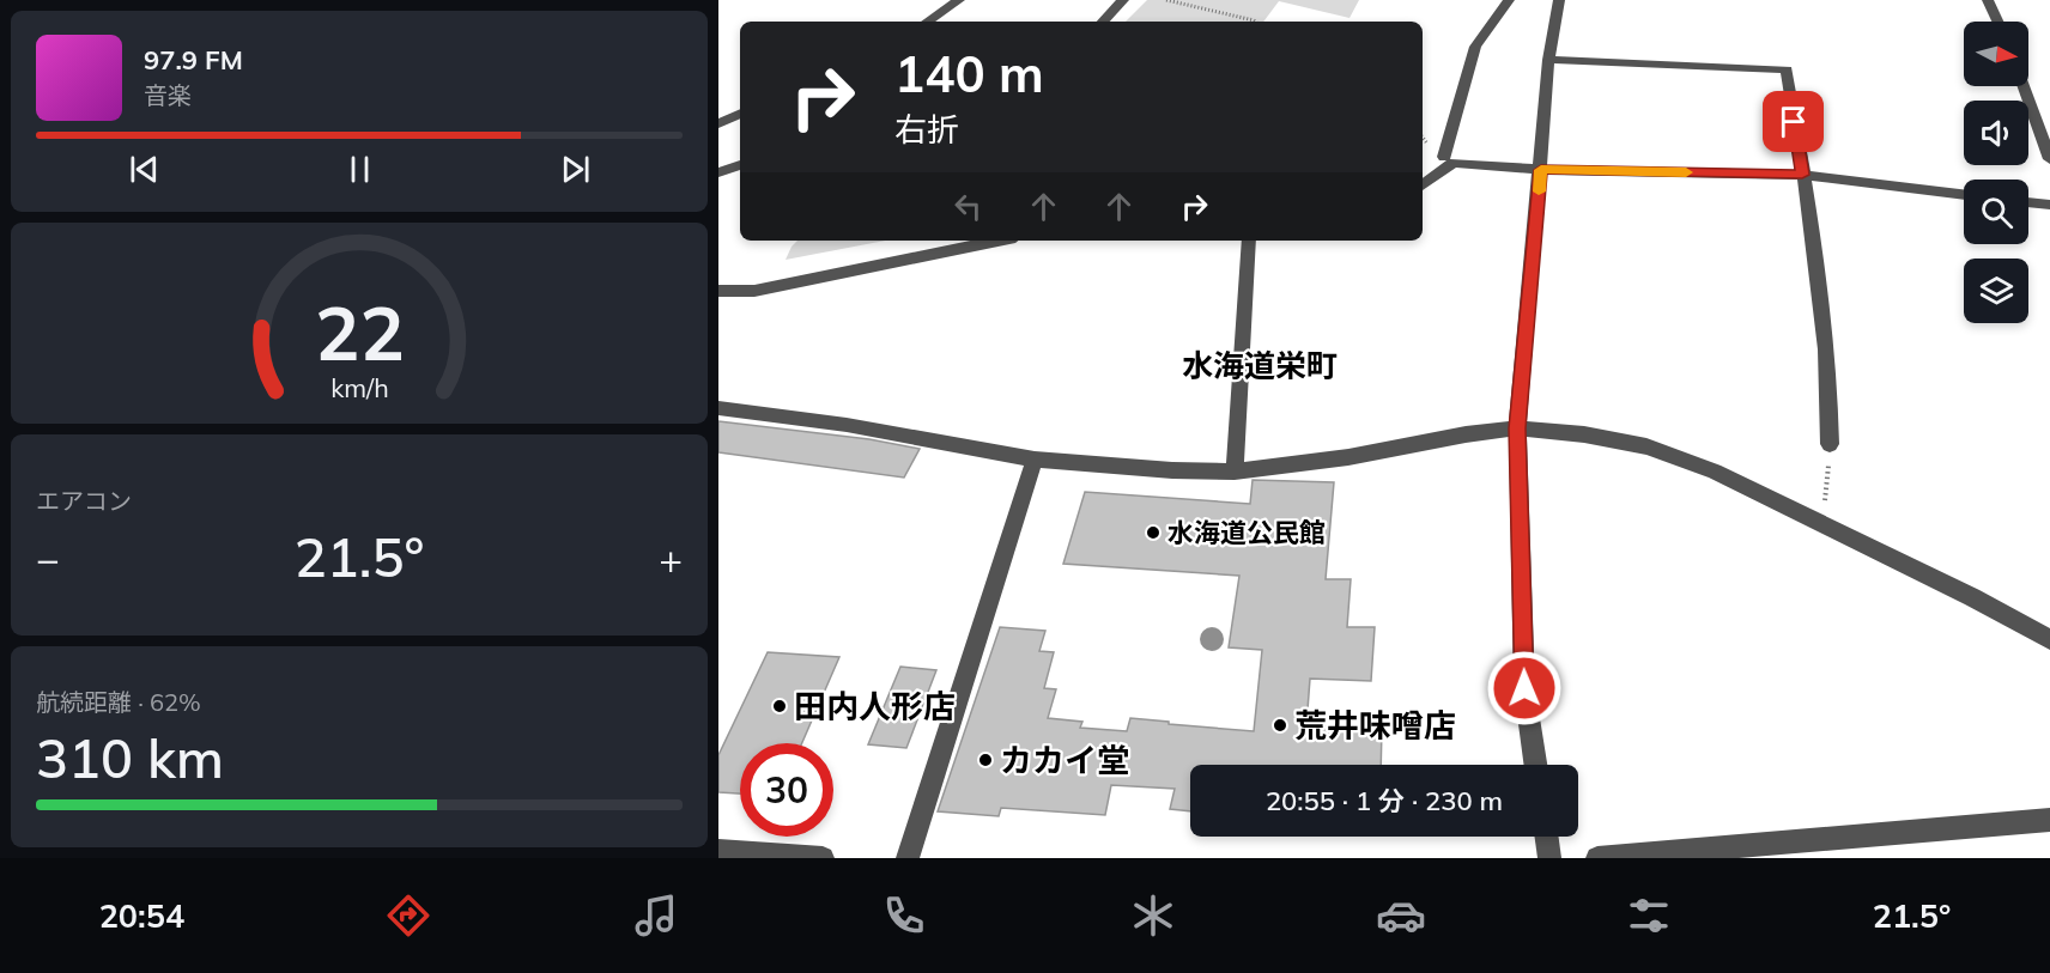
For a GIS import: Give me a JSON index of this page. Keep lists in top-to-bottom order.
{
  "districts": ["水海道栄町"],
  "places": [
    "水海道公民館",
    "田内人形店",
    "荒井味噌店",
    "カカイ堂"
  ],
  "north": "right",
  "page": {
    "turn": ["140 m", "右折"],
    "song": ["97.9 FM", "音楽"],
    "tile": [
      "エアコン",
      ["航続距離 · 62%", "310 km"]
    ],
    "heat": ["−", "21.5°", "+"],
    "limit": "30",
    "trip": "20:55 · 1 分 · 230 m",
    "tabs": ["20:54", "21.5°"],
    "gauge": ["22", "km/h"]
  }
}
